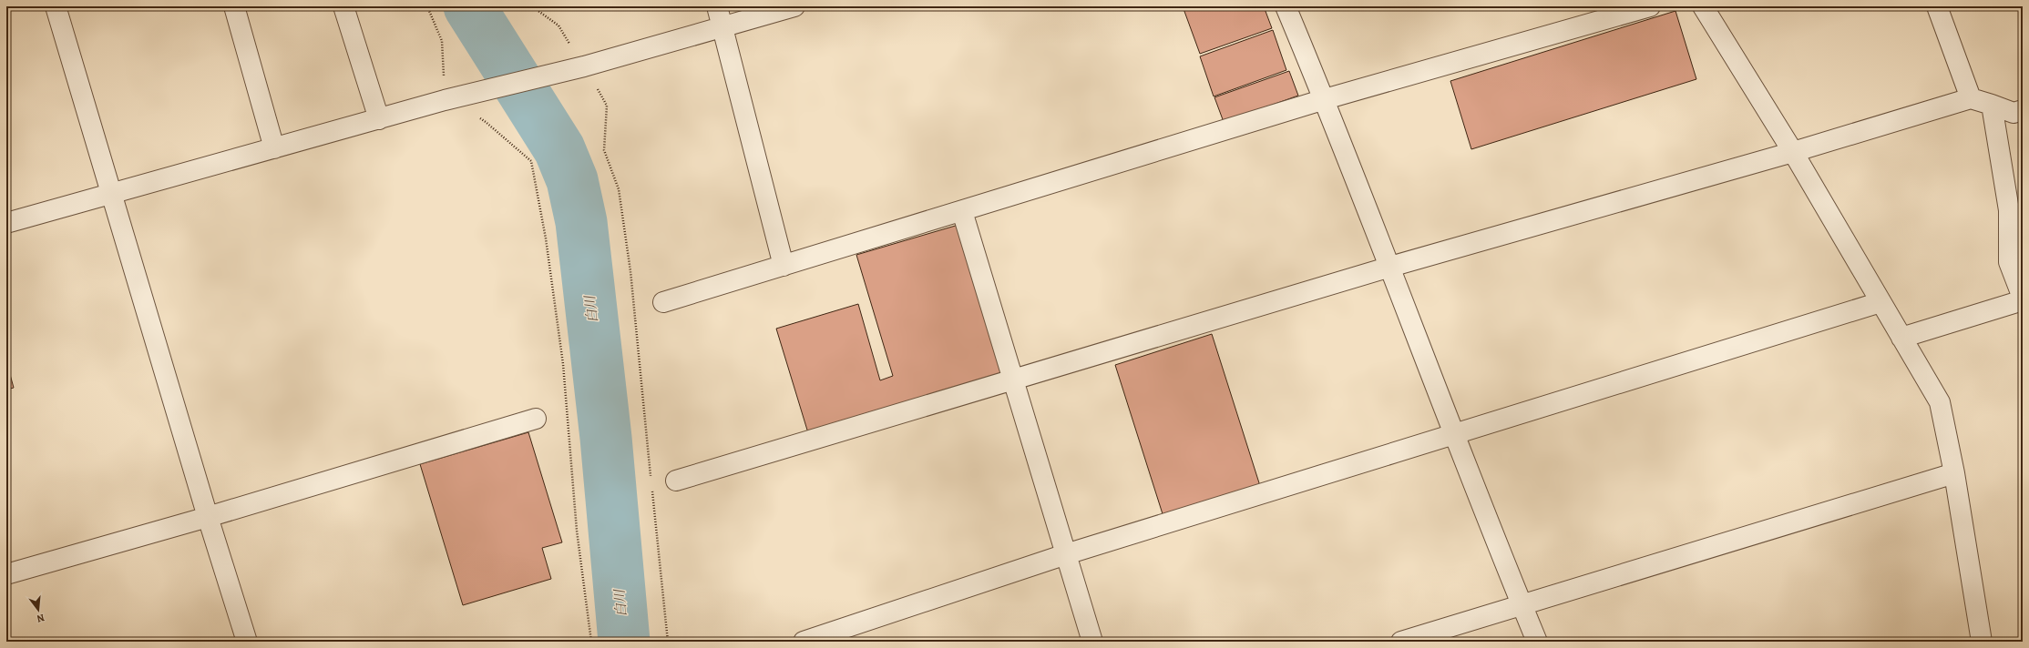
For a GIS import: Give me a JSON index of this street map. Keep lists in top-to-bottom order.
{
  "water": ["白川"],
  "north": "bottom"
}
